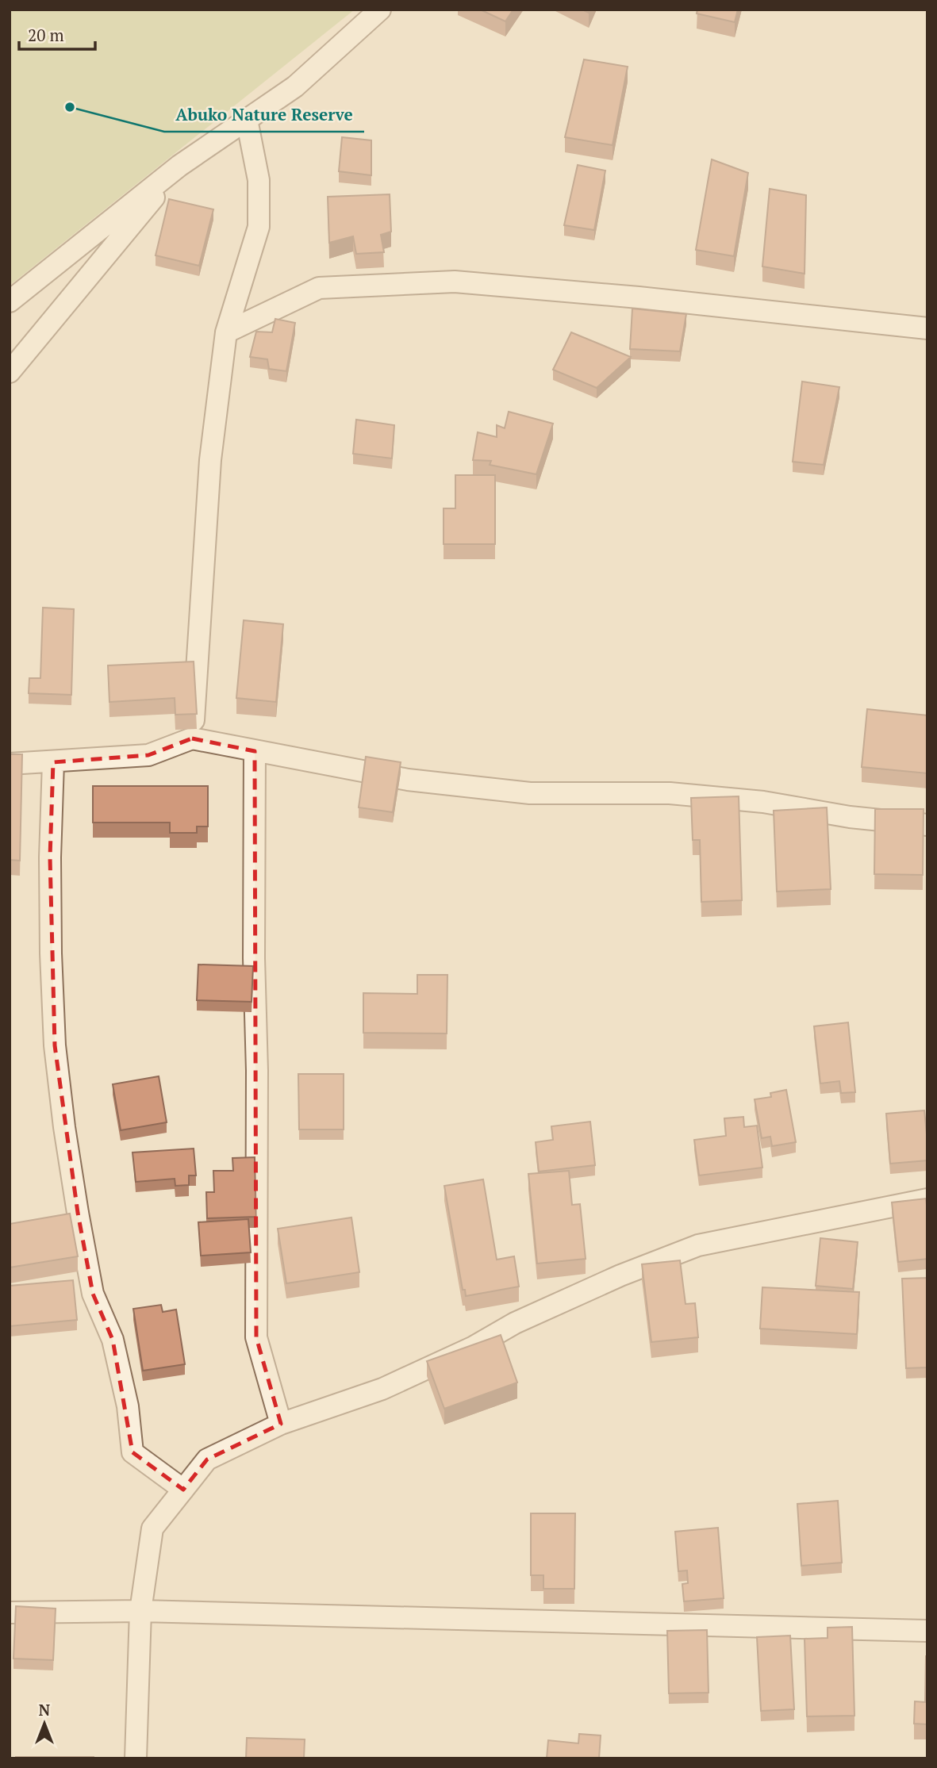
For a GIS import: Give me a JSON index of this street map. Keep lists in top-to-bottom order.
{
  "places": ["Abuko Nature Reserve"],
  "scale_bar": "20 m",
  "north": "top"
}
